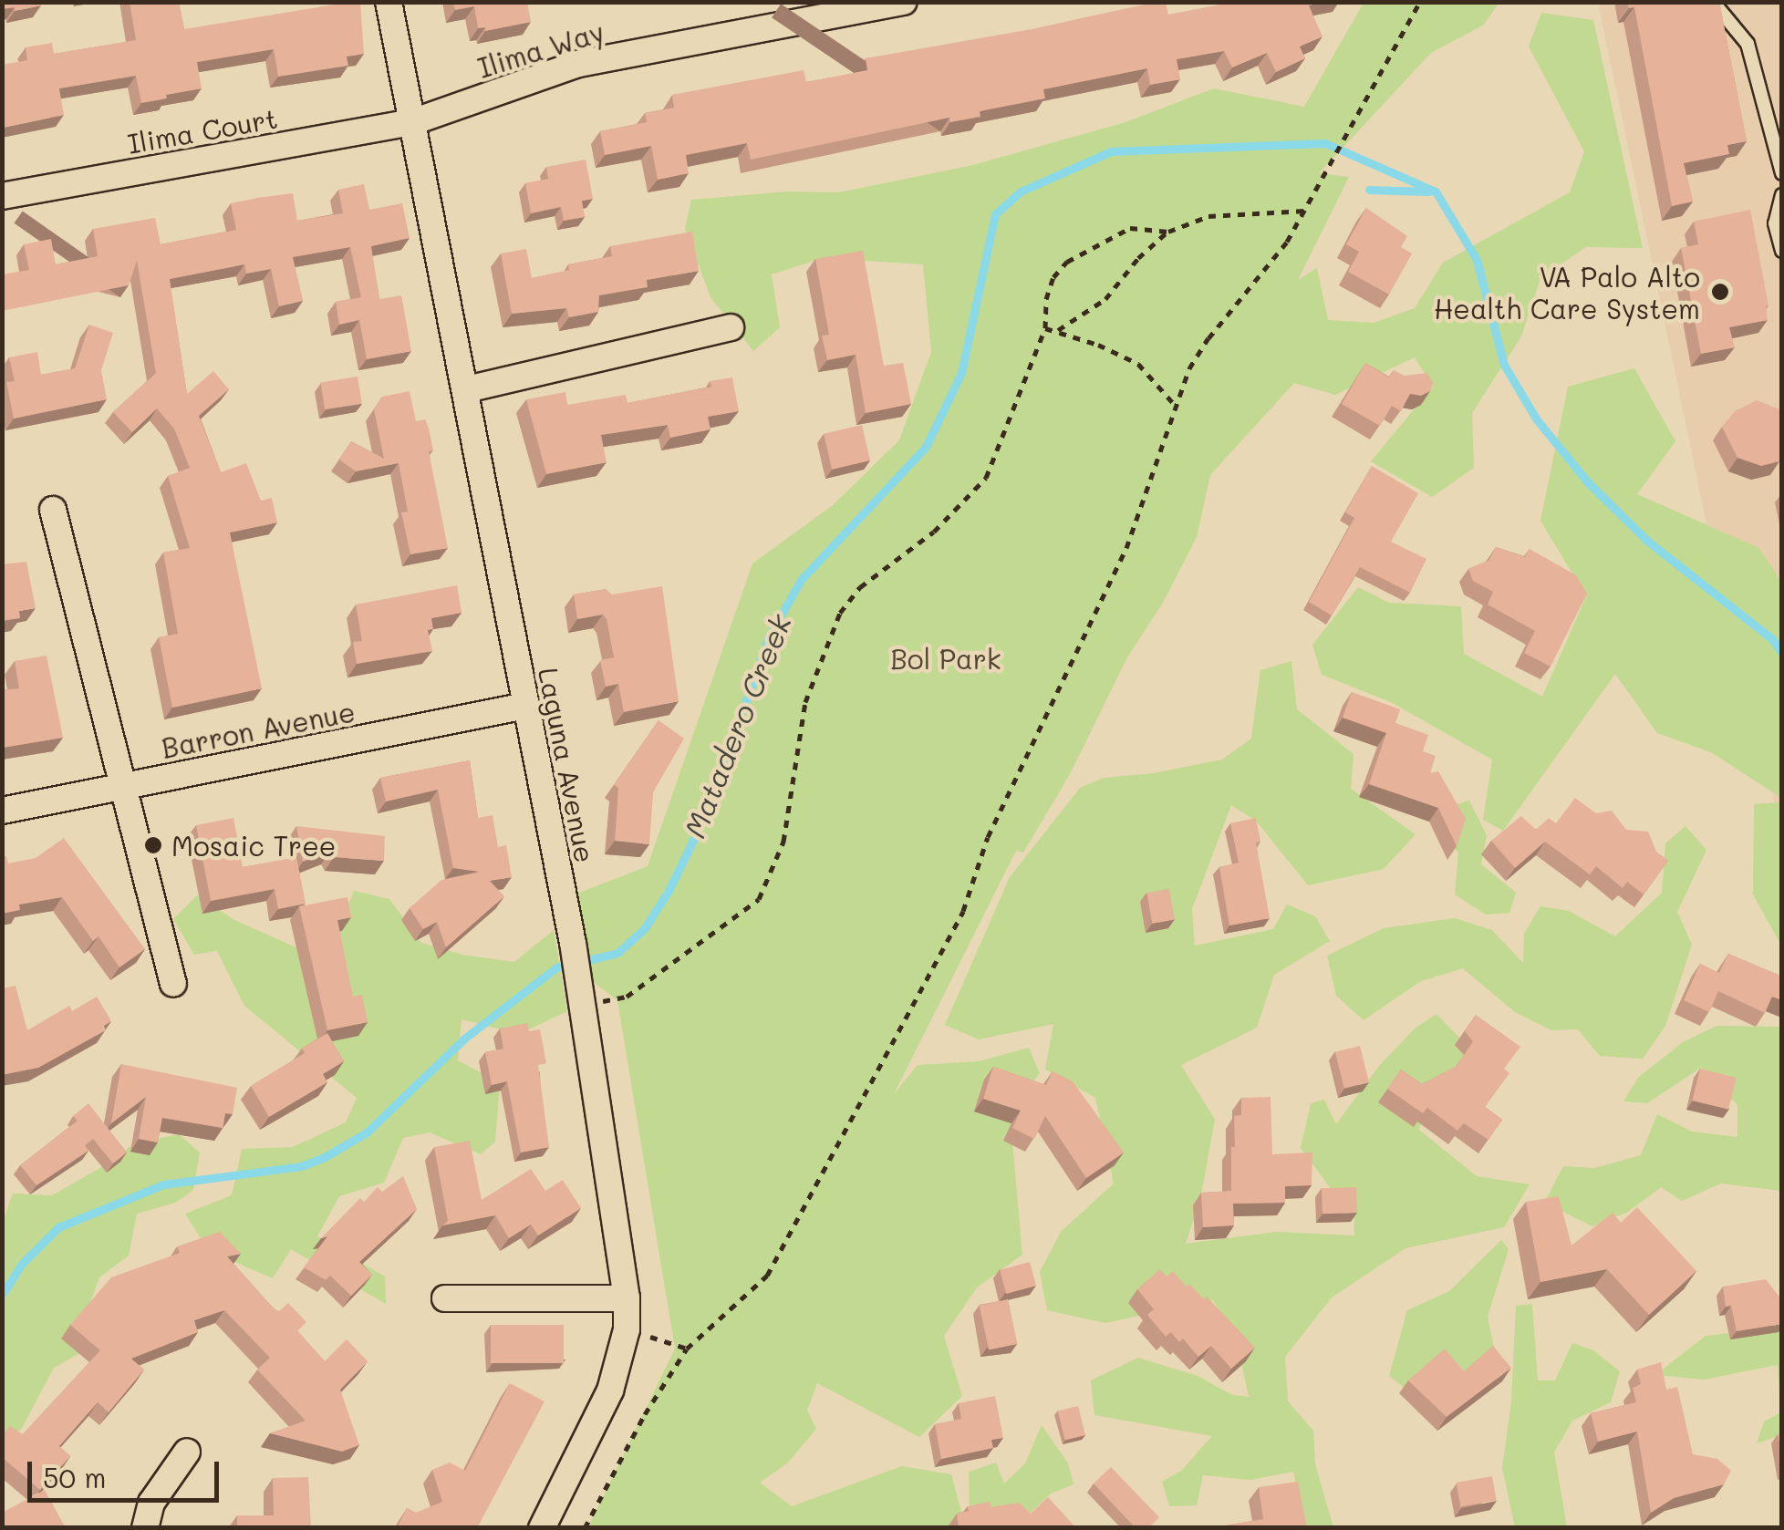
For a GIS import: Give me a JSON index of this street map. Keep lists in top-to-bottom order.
{
  "streets": {
    "street": [
      "Ilima Way",
      "Ilima Court",
      "Barron Avenue",
      "Laguna Avenue"
    ]
  },
  "crossings": [
    ["Ilima Way", "Ilima Court"],
    ["Ilima Way", "Laguna Avenue"],
    ["Ilima Court", "Laguna Avenue"],
    ["Barron Avenue", "Laguna Avenue"]
  ],
  "water": ["Matadero Creek"],
  "parks": ["Bol Park"],
  "places": ["VA Palo Alto Health Care System", "Mosaic Tree"],
  "scale_bar": "50 m"
}
